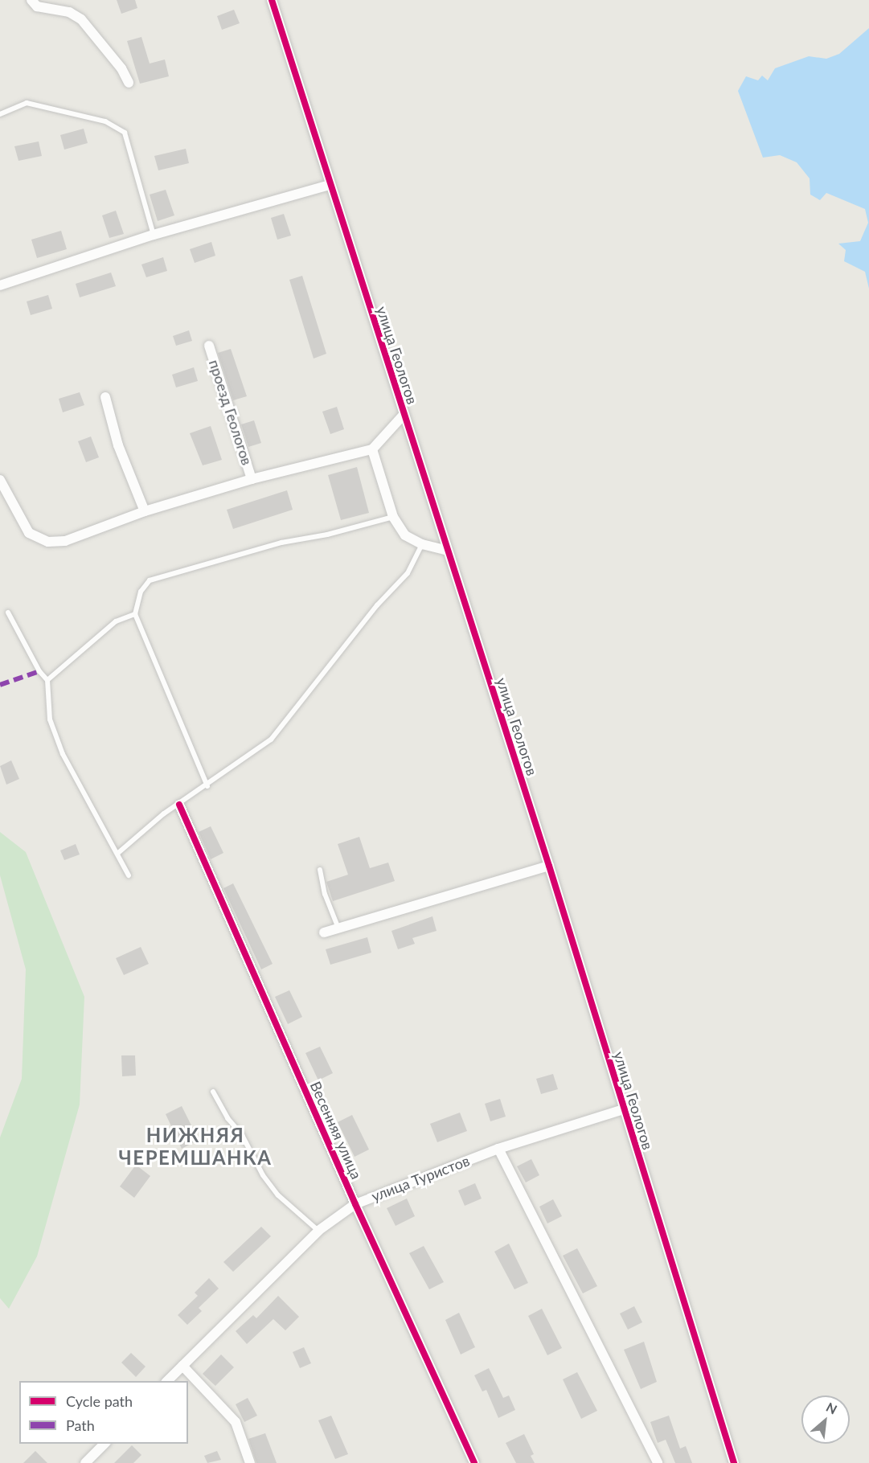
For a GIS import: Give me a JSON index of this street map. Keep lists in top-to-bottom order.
{
  "streets": {
    "street": [
      "улица Геологов",
      "проезд Геологов",
      "Весенняя улица",
      "улица Туристов"
    ]
  },
  "crossings": [
    ["улица Геологов", "улица Туристов"],
    ["Весенняя улица", "улица Туристов"]
  ],
  "districts": ["НИЖНЯЯ ЧЕРЕМШАНКА"],
  "legend": ["Cycle path", "Path"],
  "north": "top right"
}
